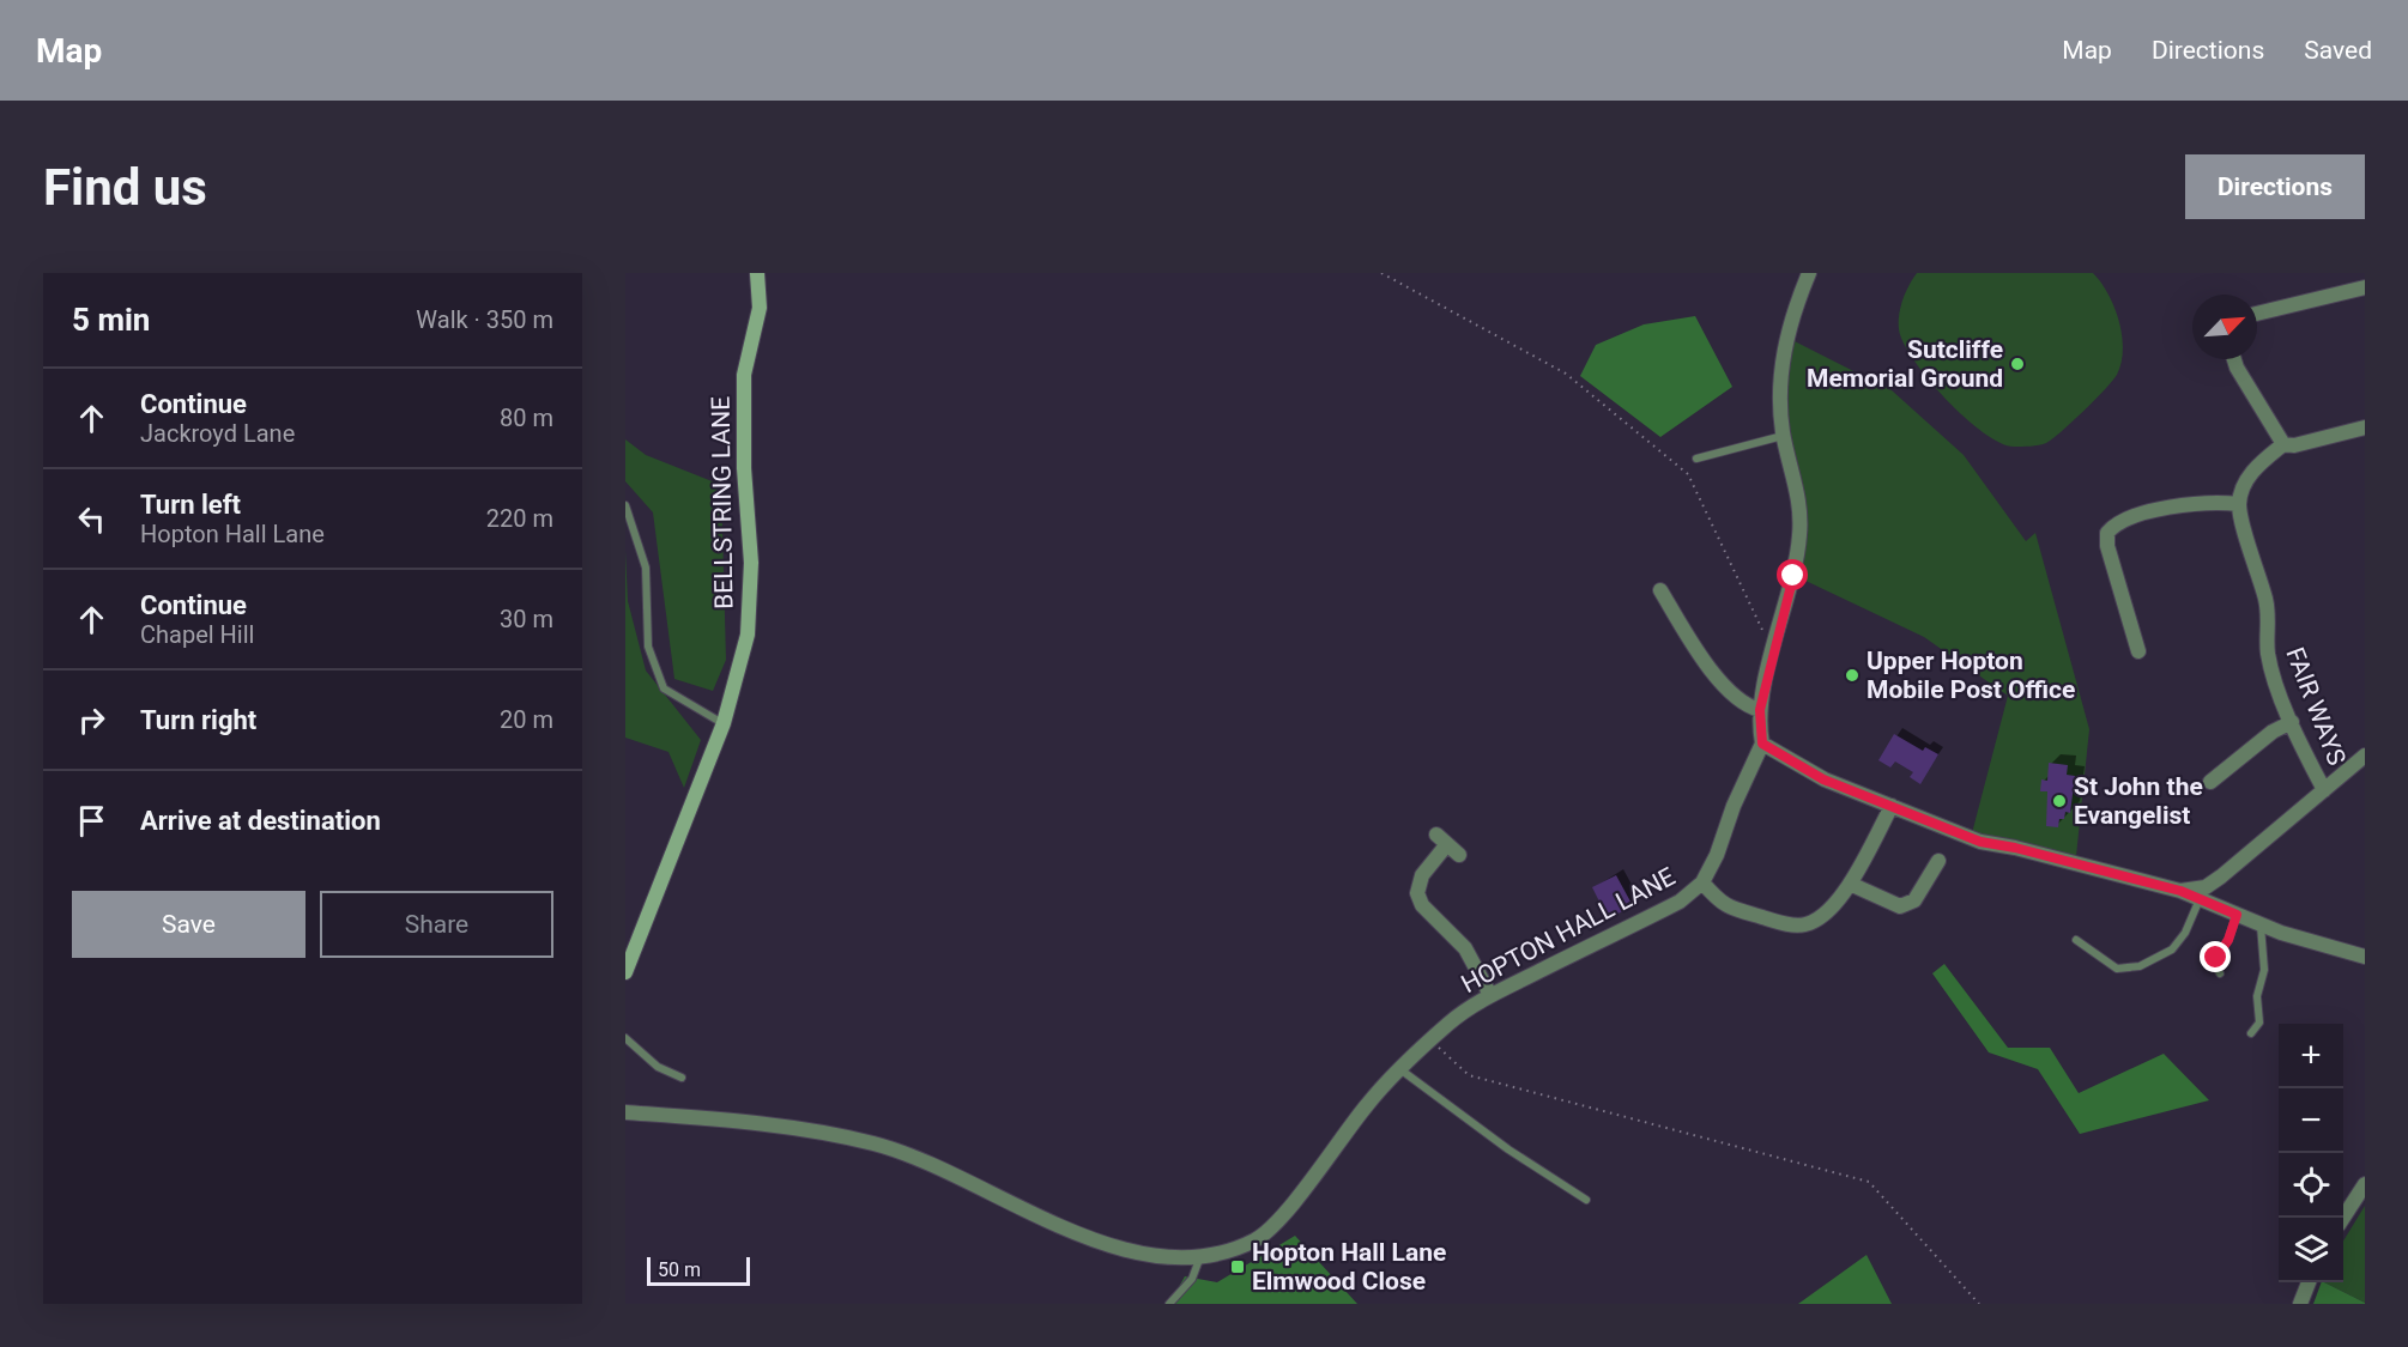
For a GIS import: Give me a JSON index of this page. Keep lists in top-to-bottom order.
{
  "streets": {
    "main road": ["BELLSTRING LANE"],
    "street": ["FAIR WAYS", "HOPTON HALL LANE"]
  },
  "places": {
    "other": ["Sutcliffe Memorial Ground", "Upper Hopton Mobile Post Office", "St John the Evangelist"],
    "transit": ["Hopton Hall Lane Elmwood Close"]
  },
  "scale_bar": "50 m",
  "north": "top right",
  "page": {
    "header": "Map",
    "nav": ["Map", "Directions", "Saved"],
    "buttons": [
      "Directions",
      ["Save", "Share"]
    ],
    "title": "Find us",
    "heading": ["5 min", "Walk · 350 m"],
    "list": [
      ["Continue", "Jackroyd Lane", "80 m"],
      ["Turn left", "Hopton Hall Lane", "220 m"],
      ["Continue", "Chapel Hill", "30 m"],
      ["Turn right", "20 m"],
      "Arrive at destination"
    ],
    "map_buttons": ["+", "−"],
    "scale": "50 m"
  }
}
